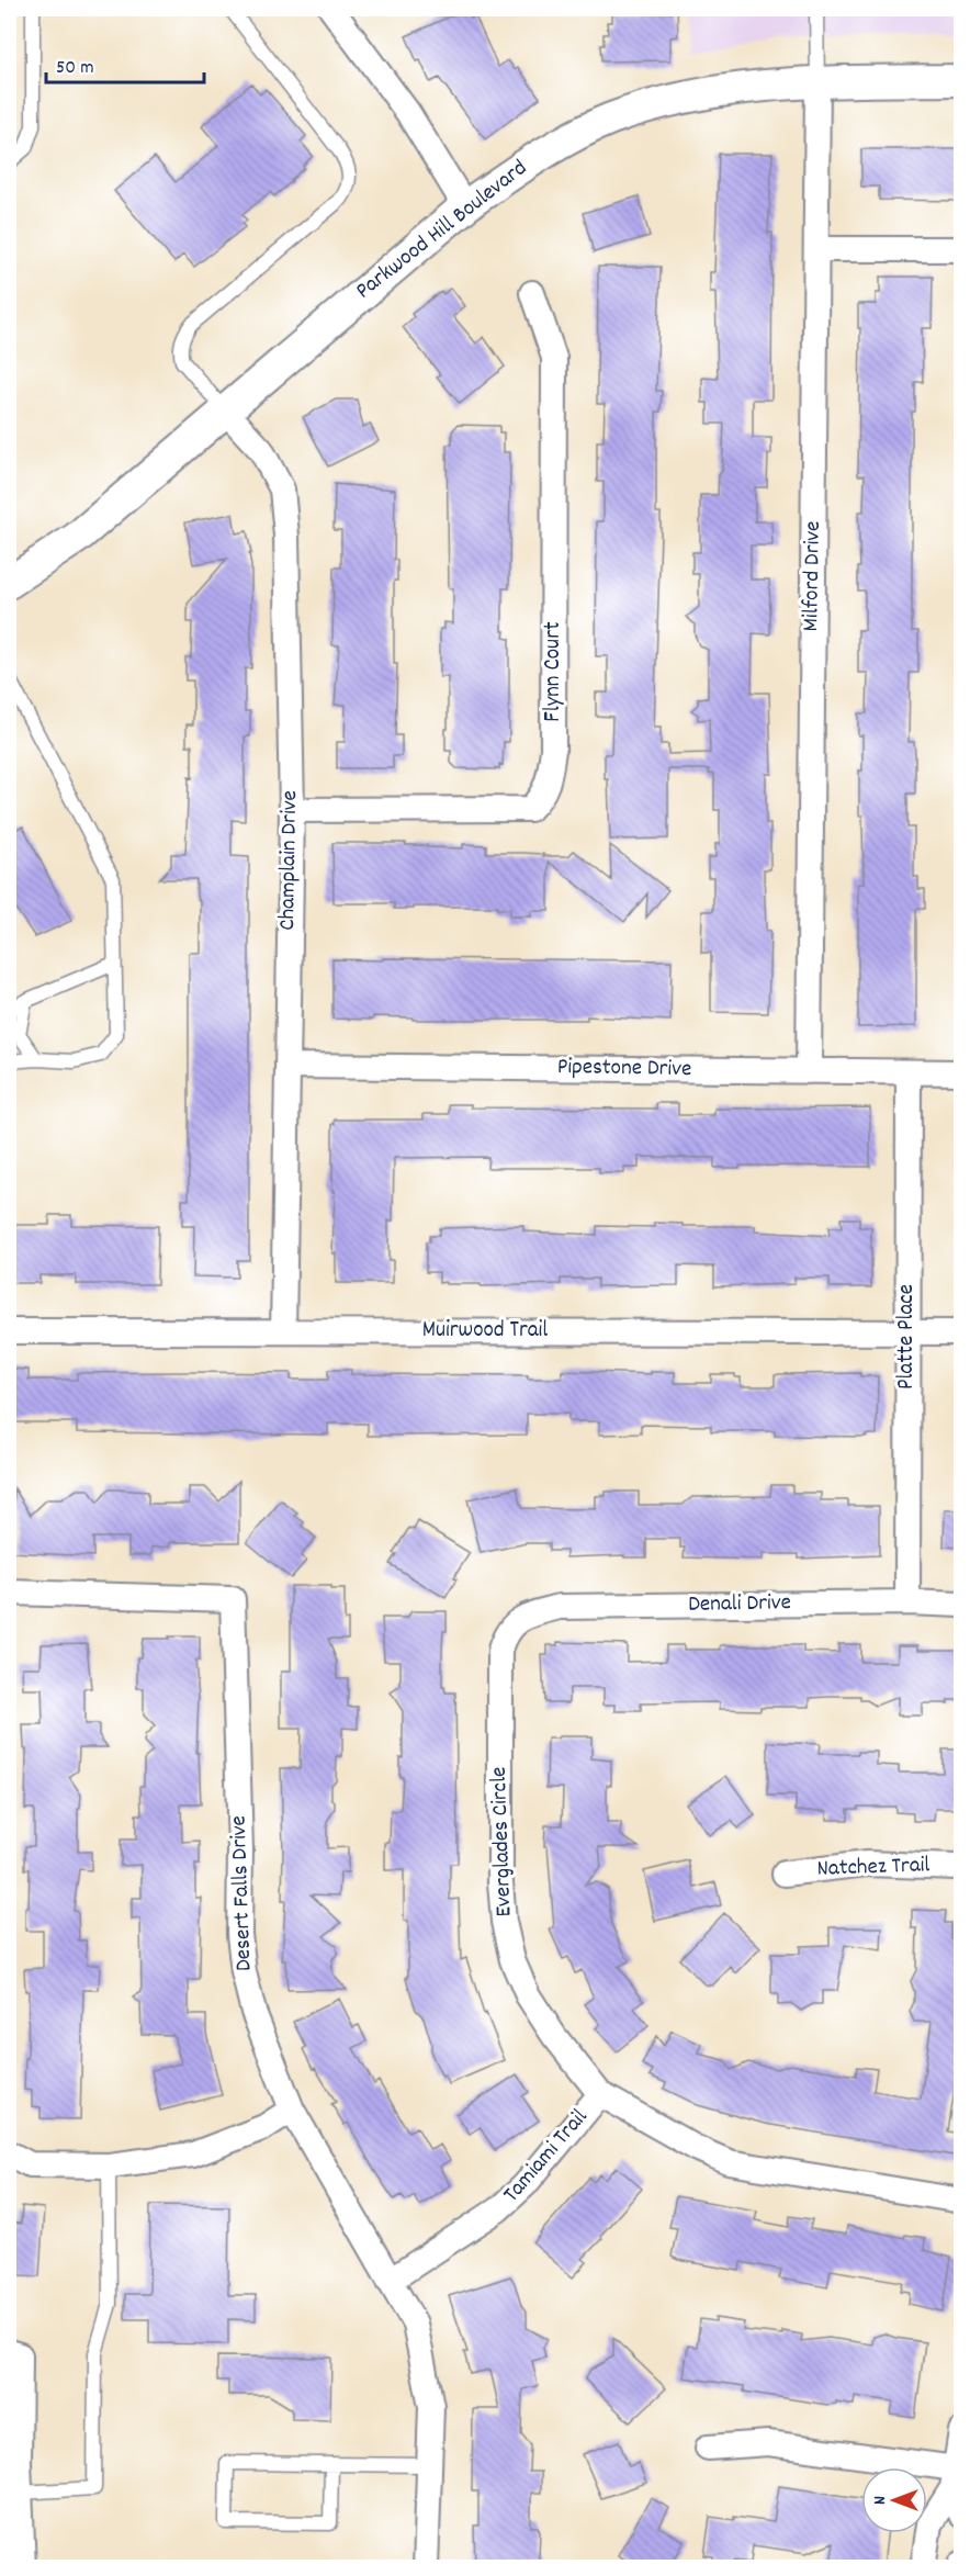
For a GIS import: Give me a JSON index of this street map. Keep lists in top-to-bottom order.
{
  "streets": {
    "street": [
      "Parkwood Hill Boulevard",
      "Milford Drive",
      "Flynn Court",
      "Champlain Drive",
      "Pipestone Drive",
      "Muirwood Trail",
      "Platte Place",
      "Denali Drive",
      "Everglades Circle",
      "Natchez Trail",
      "Desert Falls Drive",
      "Tamiami Trail"
    ]
  },
  "crossings": [
    ["Parkwood Hill Boulevard", "Milford Drive"],
    ["Parkwood Hill Boulevard", "Champlain Drive"],
    ["Milford Drive", "Pipestone Drive"],
    ["Flynn Court", "Champlain Drive"],
    ["Champlain Drive", "Pipestone Drive"],
    ["Champlain Drive", "Muirwood Trail"],
    ["Pipestone Drive", "Platte Place"],
    ["Muirwood Trail", "Platte Place"],
    ["Platte Place", "Denali Drive"],
    ["Denali Drive", "Everglades Circle"],
    ["Everglades Circle", "Tamiami Trail"],
    ["Desert Falls Drive", "Tamiami Trail"]
  ],
  "scale_bar": "50 m",
  "north": "left"
}
